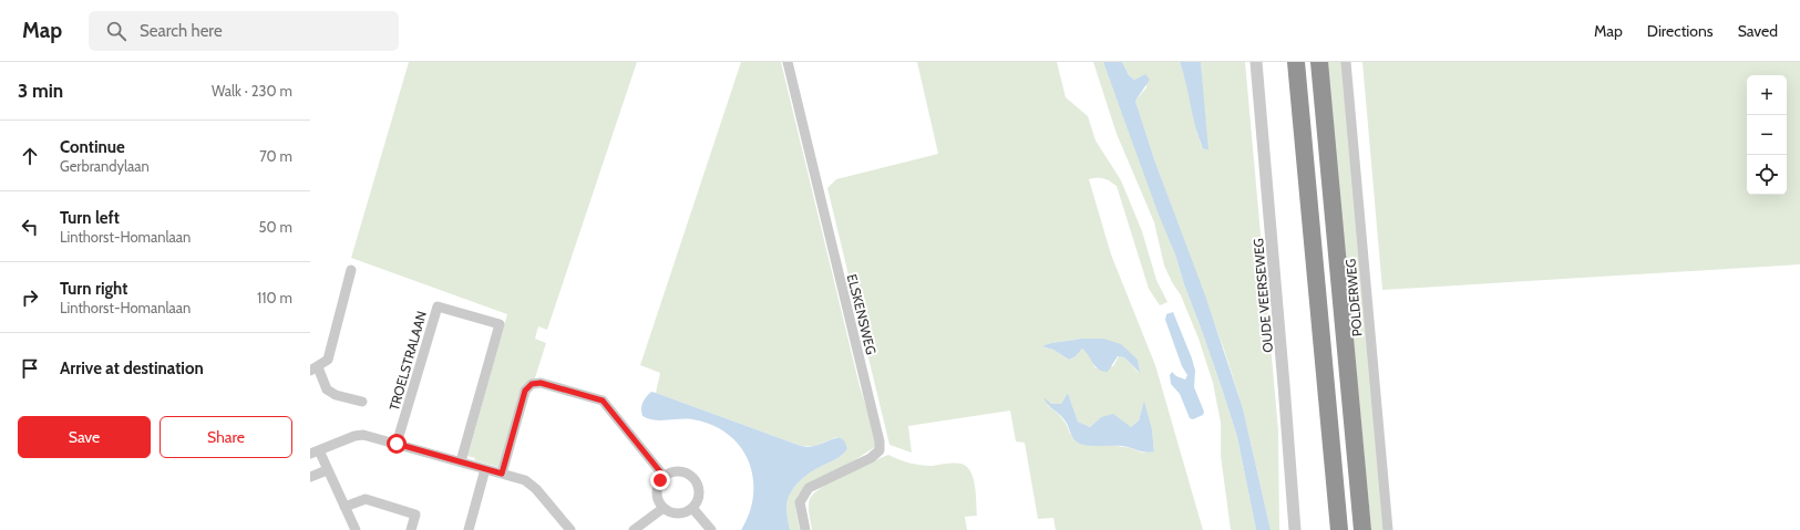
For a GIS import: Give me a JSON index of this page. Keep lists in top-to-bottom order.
{
  "streets": {
    "street": [
      "OUDE VEERSEWEG",
      "POLDERWEG",
      "ELSKENSWEG",
      "TROELSTRALAAN"
    ]
  },
  "page": {
    "header": "Map",
    "search": "Search here",
    "nav": ["Map", "Directions", "Saved"],
    "heading": ["3 min", "Walk · 230 m"],
    "map_buttons": ["+", "−"],
    "list": [
      ["Continue", "Gerbrandylaan", "70 m"],
      ["Turn left", "Linthorst-Homanlaan", "50 m"],
      ["Turn right", "Linthorst-Homanlaan", "110 m"],
      "Arrive at destination"
    ],
    "buttons": ["Save", "Share"]
  }
}
